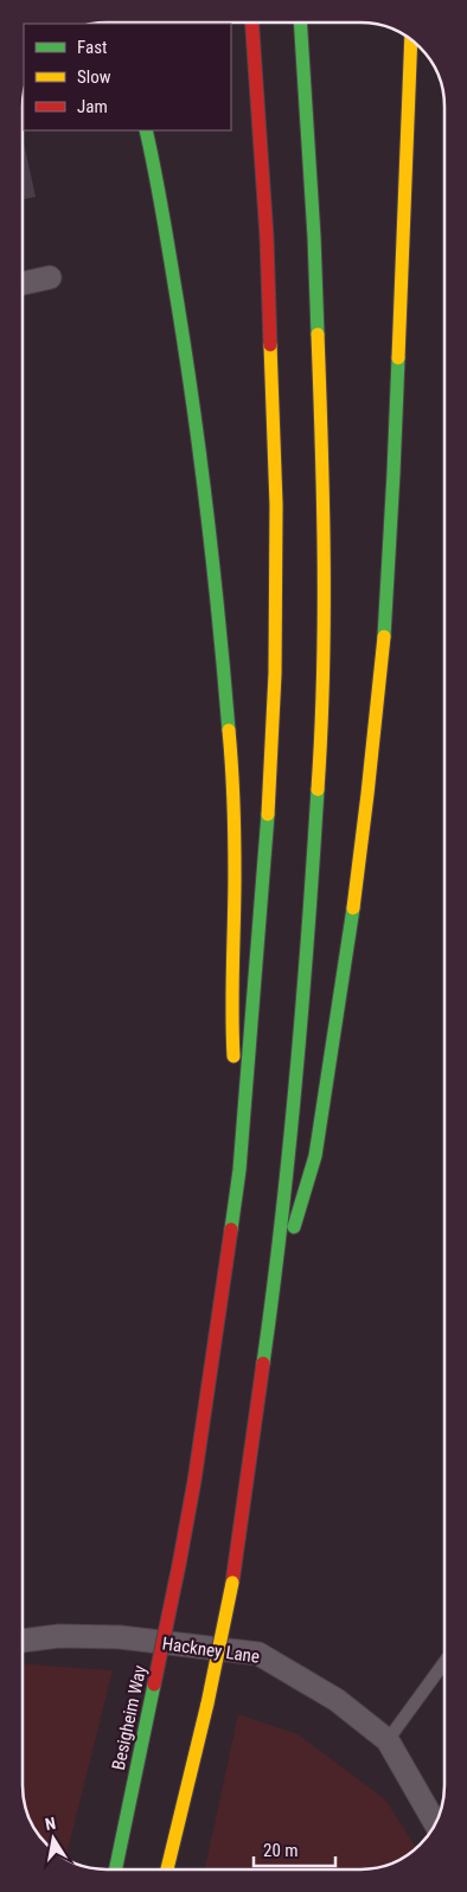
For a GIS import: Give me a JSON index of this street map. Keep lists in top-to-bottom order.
{
  "streets": {
    "highway": ["Besigheim Way"],
    "street": ["Hackney Lane"]
  },
  "legend": ["Fast", "Slow", "Jam"],
  "scale_bar": "20 m",
  "north": "top"
}
